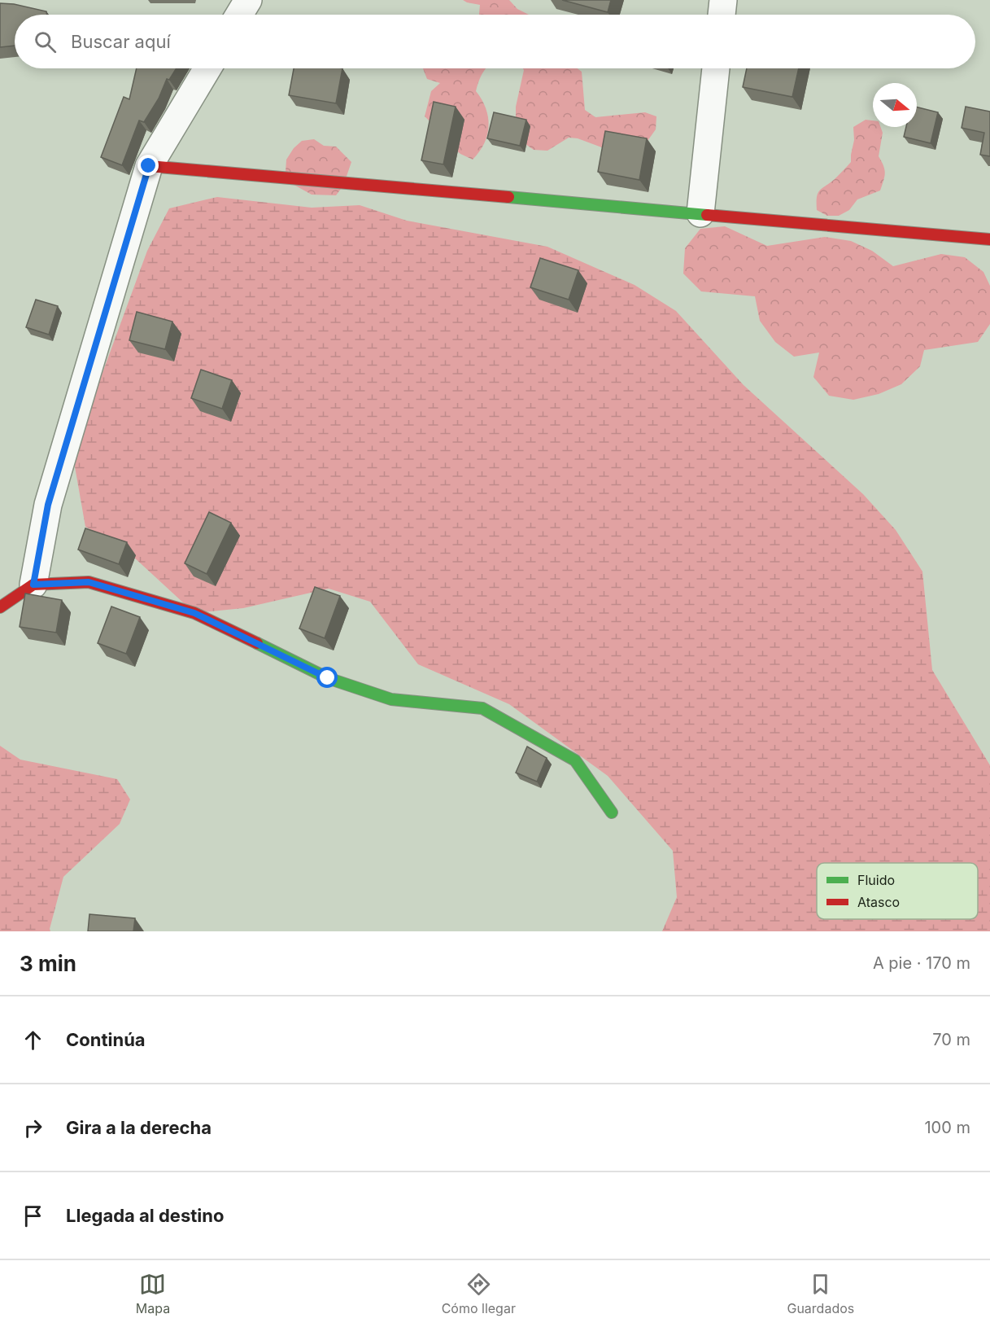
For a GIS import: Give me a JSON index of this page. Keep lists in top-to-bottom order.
{
  "legend": ["Fluido", "Atasco"],
  "north": "right",
  "page": {
    "search": "Buscar aquí",
    "heading": ["3 min", "A pie · 170 m"],
    "list": [
      ["Continúa", "70 m"],
      ["Gira a la derecha", "100 m"],
      "Llegada al destino"
    ],
    "nav": ["Mapa", "Cómo llegar", "Guardados"]
  }
}
